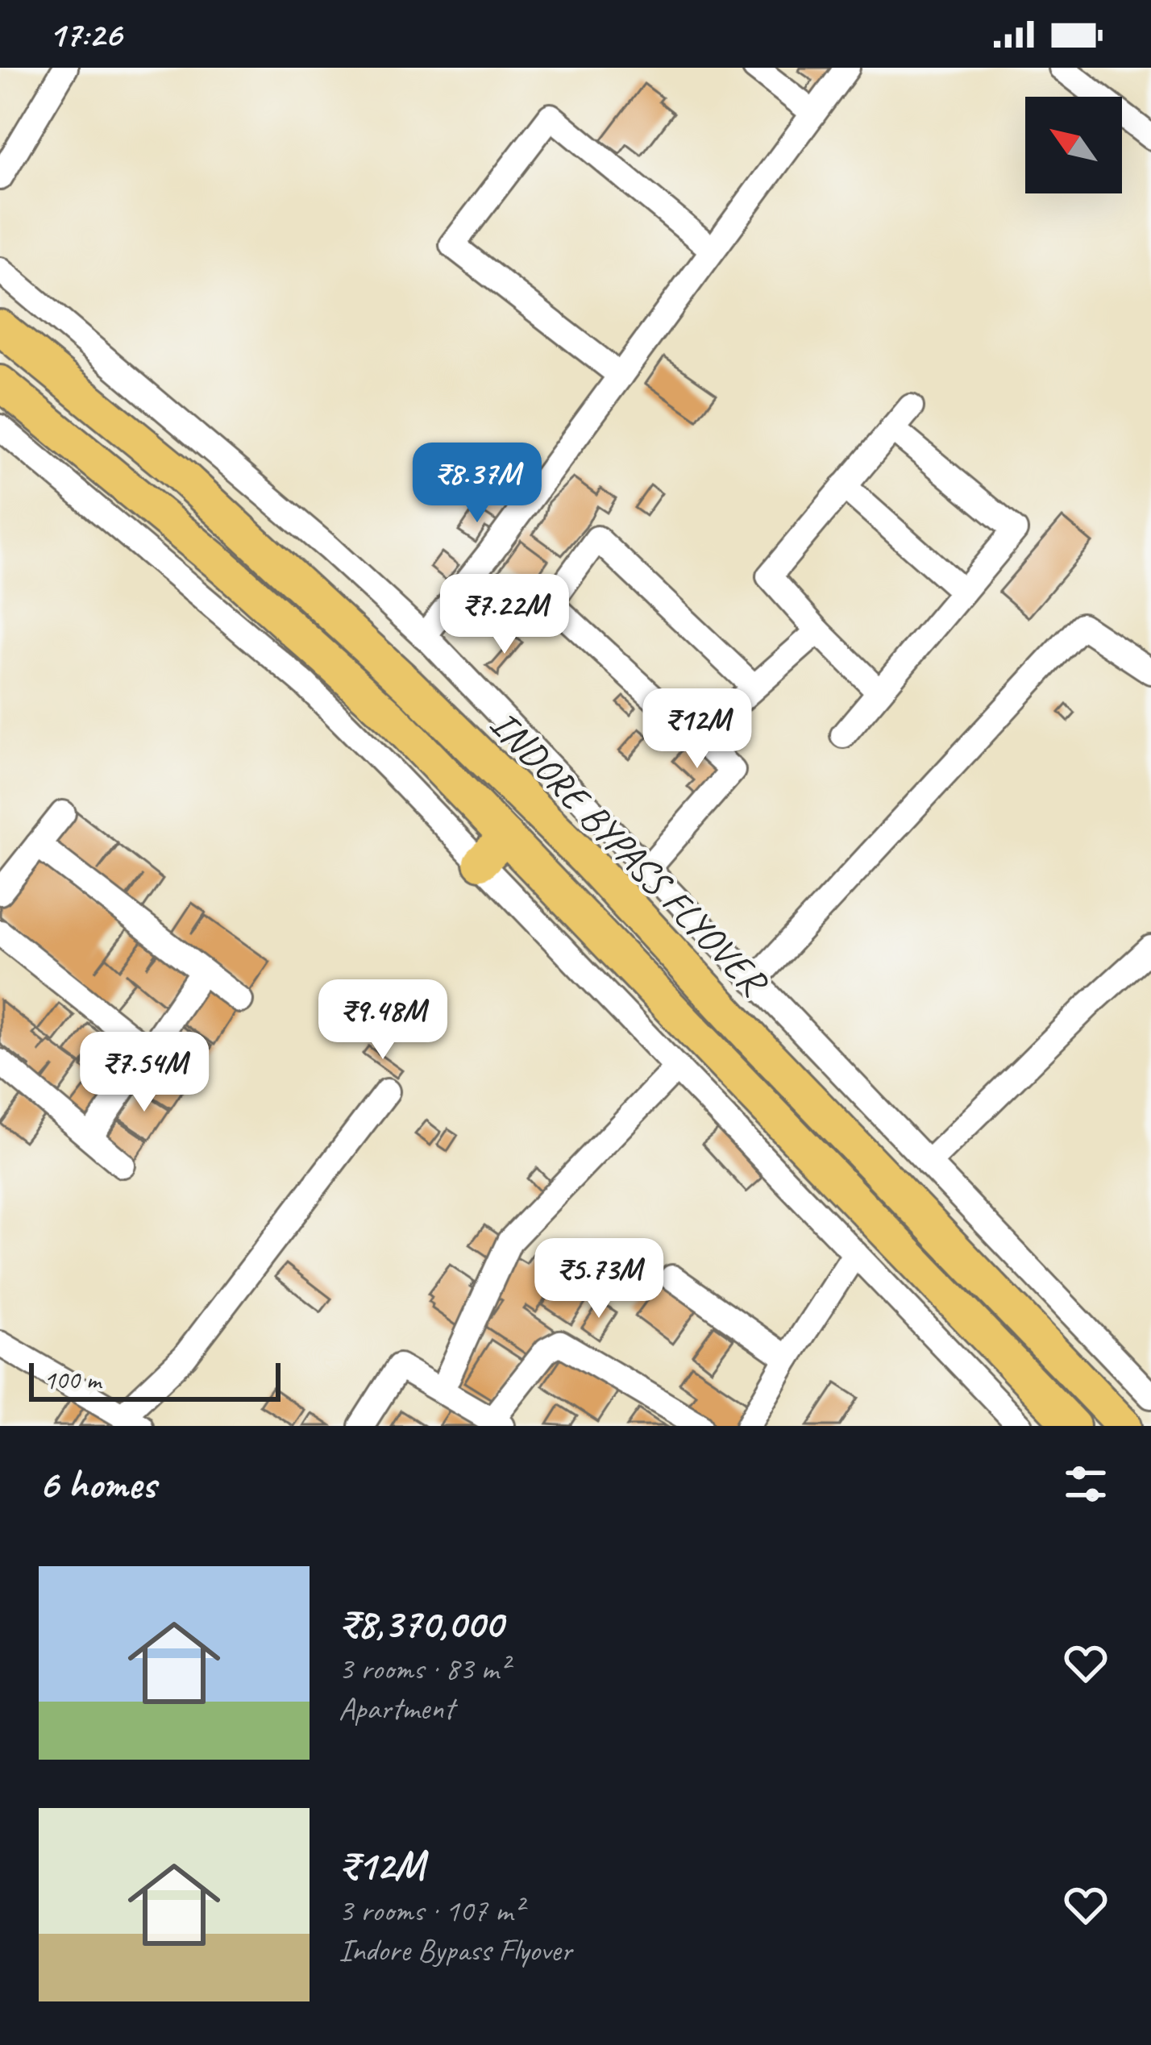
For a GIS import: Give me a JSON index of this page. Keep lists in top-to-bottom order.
{
  "streets": {
    "highway": ["INDORE BYPASS FLYOVER"]
  },
  "scale_bar": "100 m",
  "north": "top left",
  "page": {
    "status": "17:26",
    "price": [
      "₹8.37M",
      "₹7.22M",
      "₹12M",
      "₹9.48M",
      "₹7.54M",
      "₹5.73M"
    ],
    "scale": "100 m",
    "heading": "6 homes",
    "list": [
      {
        "name": "₹8,370,000",
        "note": "3 rooms · 83 m² · Apartment"
      },
      {
        "name": "₹12M",
        "note": "3 rooms · 107 m² · Indore Bypass Flyover"
      }
    ]
  }
}
